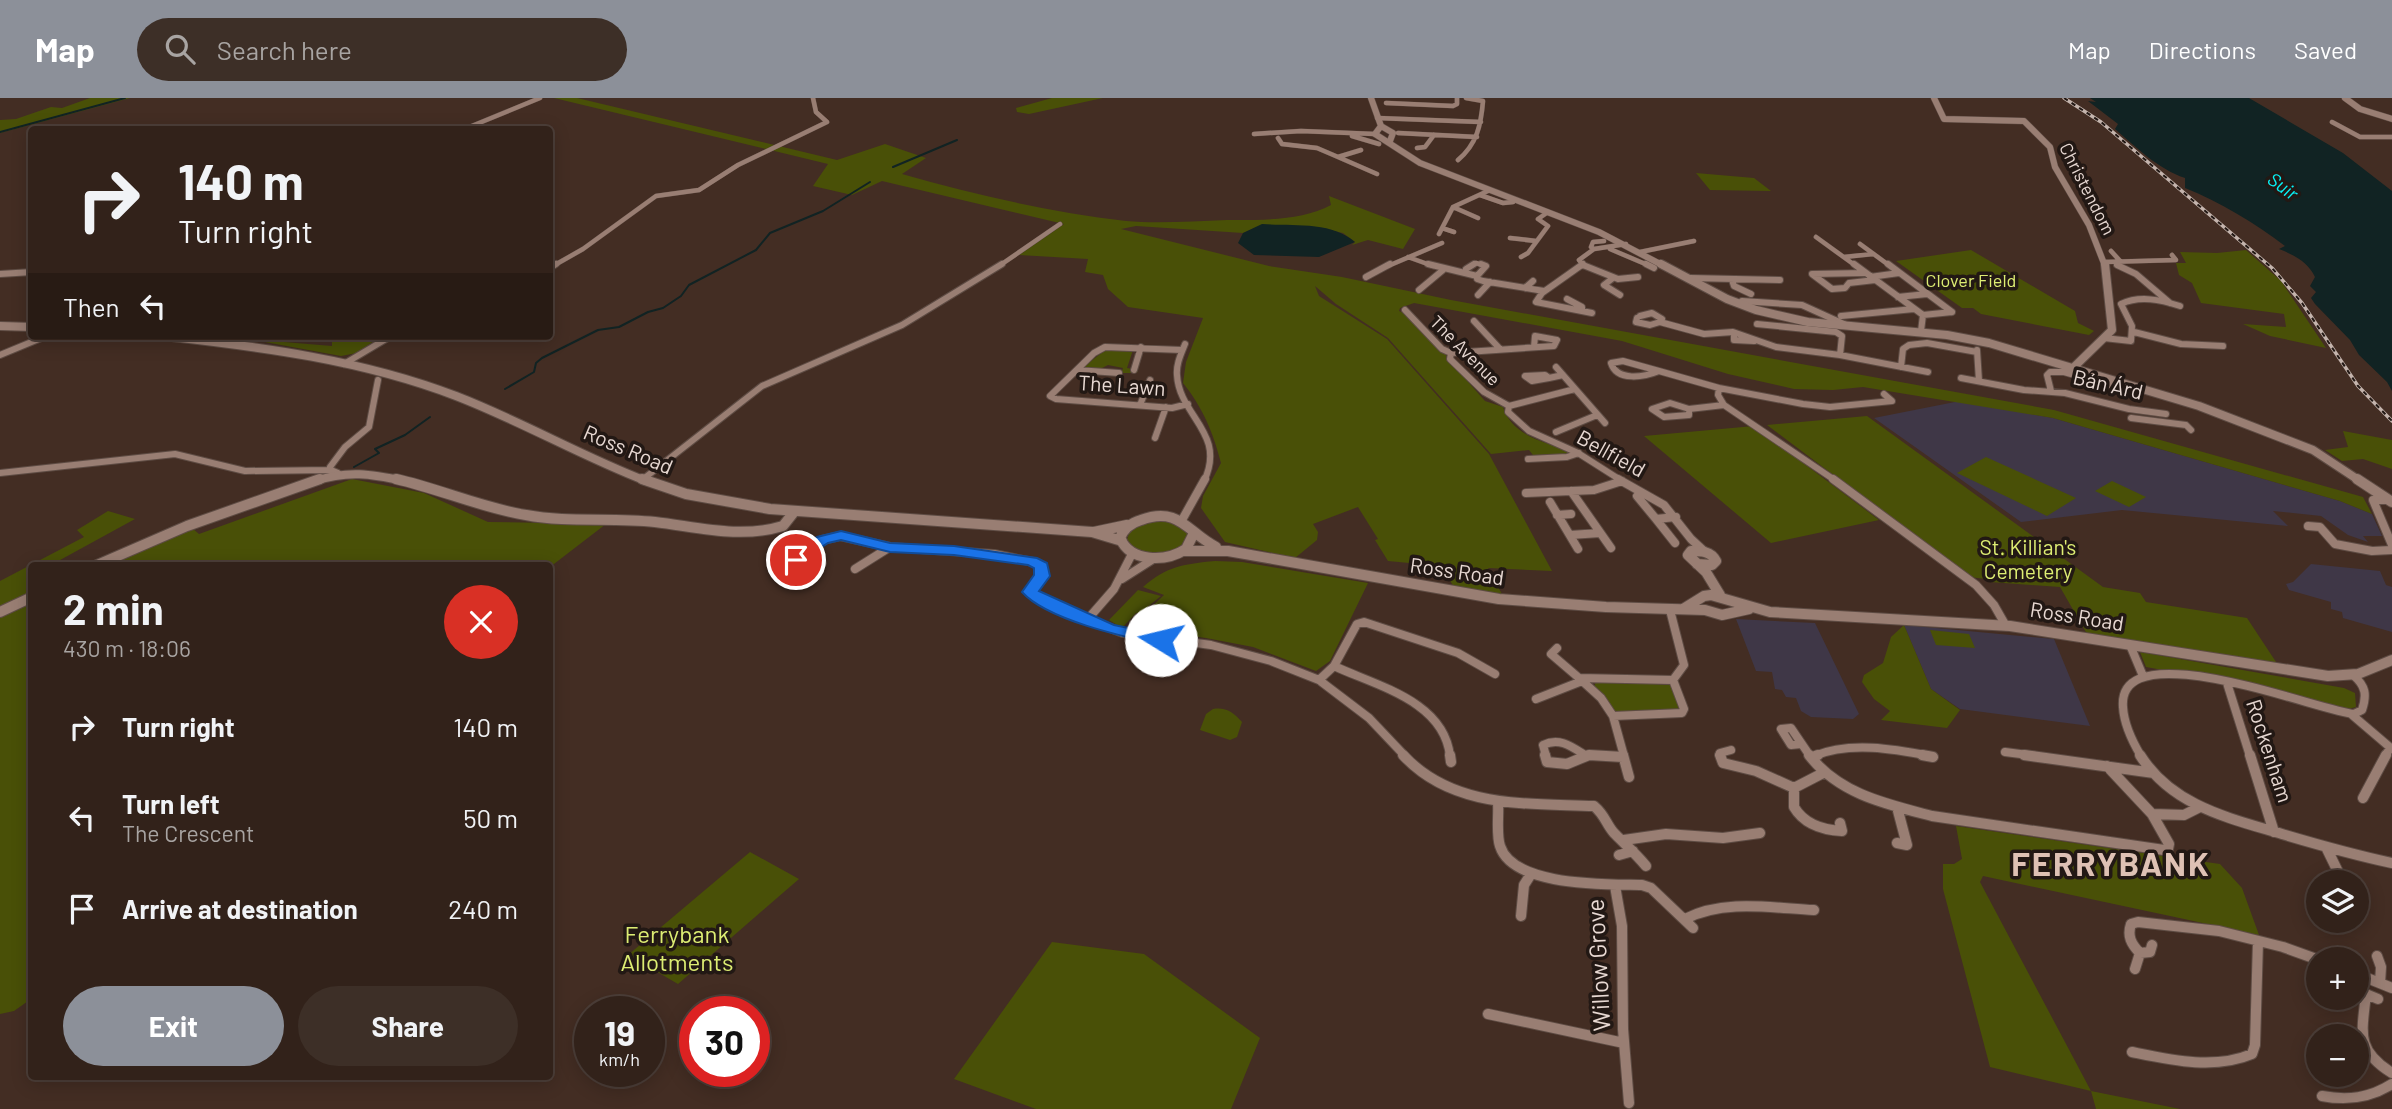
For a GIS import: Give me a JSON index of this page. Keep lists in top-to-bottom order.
{
  "streets": {
    "street": [
      "Christendom",
      "The Avenue",
      "Bán Árd",
      "The Lawn",
      "Ross Road",
      "Bellfield",
      "Rockenham",
      "Willow Grove"
    ]
  },
  "crossings": [
    ["The Avenue", "Bellfield"]
  ],
  "districts": ["FERRYBANK"],
  "water": ["Suir"],
  "parks": ["Clover Field", "St. Killian's Cemetery", "Ferrybank Allotments"],
  "page": {
    "header": "Map",
    "search": "Search here",
    "nav": ["Map", "Directions", "Saved"],
    "turn": ["140 m", "Turn right"],
    "then": "Then",
    "heading": ["2 min", "430 m · 18:06"],
    "list": [
      {
        "name": "Turn right",
        "value": "140 m"
      },
      {
        "name": "Turn left",
        "note": "The Crescent",
        "value": "50 m"
      },
      {
        "name": "Arrive at destination",
        "value": "240 m"
      }
    ],
    "map_buttons": ["+", "−"],
    "buttons": ["Exit", "Share"],
    "speed": "19 km/h",
    "limit": "30"
  }
}
